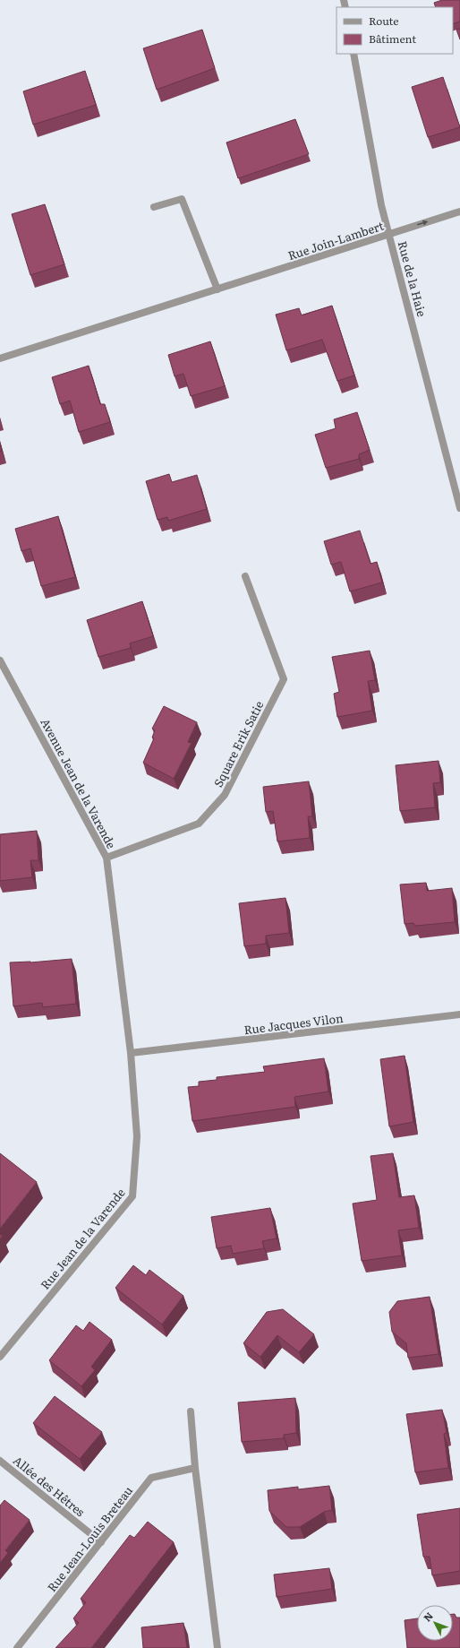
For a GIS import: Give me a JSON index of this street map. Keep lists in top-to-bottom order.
{
  "streets": {
    "street": [
      "Rue Join-Lambert",
      "Rue de la Haie",
      "Square Erik Satie",
      "Avenue Jean de la Varende",
      "Rue Jacques Vilon",
      "Rue Jean de la Varende",
      "Allée des Hêtres",
      "Rue Jean-Louis Breteau"
    ]
  },
  "crossings": [
    ["Rue Join-Lambert", "Rue de la Haie"],
    ["Square Erik Satie", "Avenue Jean de la Varende"],
    ["Avenue Jean de la Varende", "Rue Jacques Vilon"],
    ["Avenue Jean de la Varende", "Rue Jean de la Varende"],
    ["Rue Jacques Vilon", "Rue Jean de la Varende"],
    ["Allée des Hêtres", "Rue Jean-Louis Breteau"]
  ],
  "legend": ["Route", "Bâtiment"],
  "north": "top left"
}
